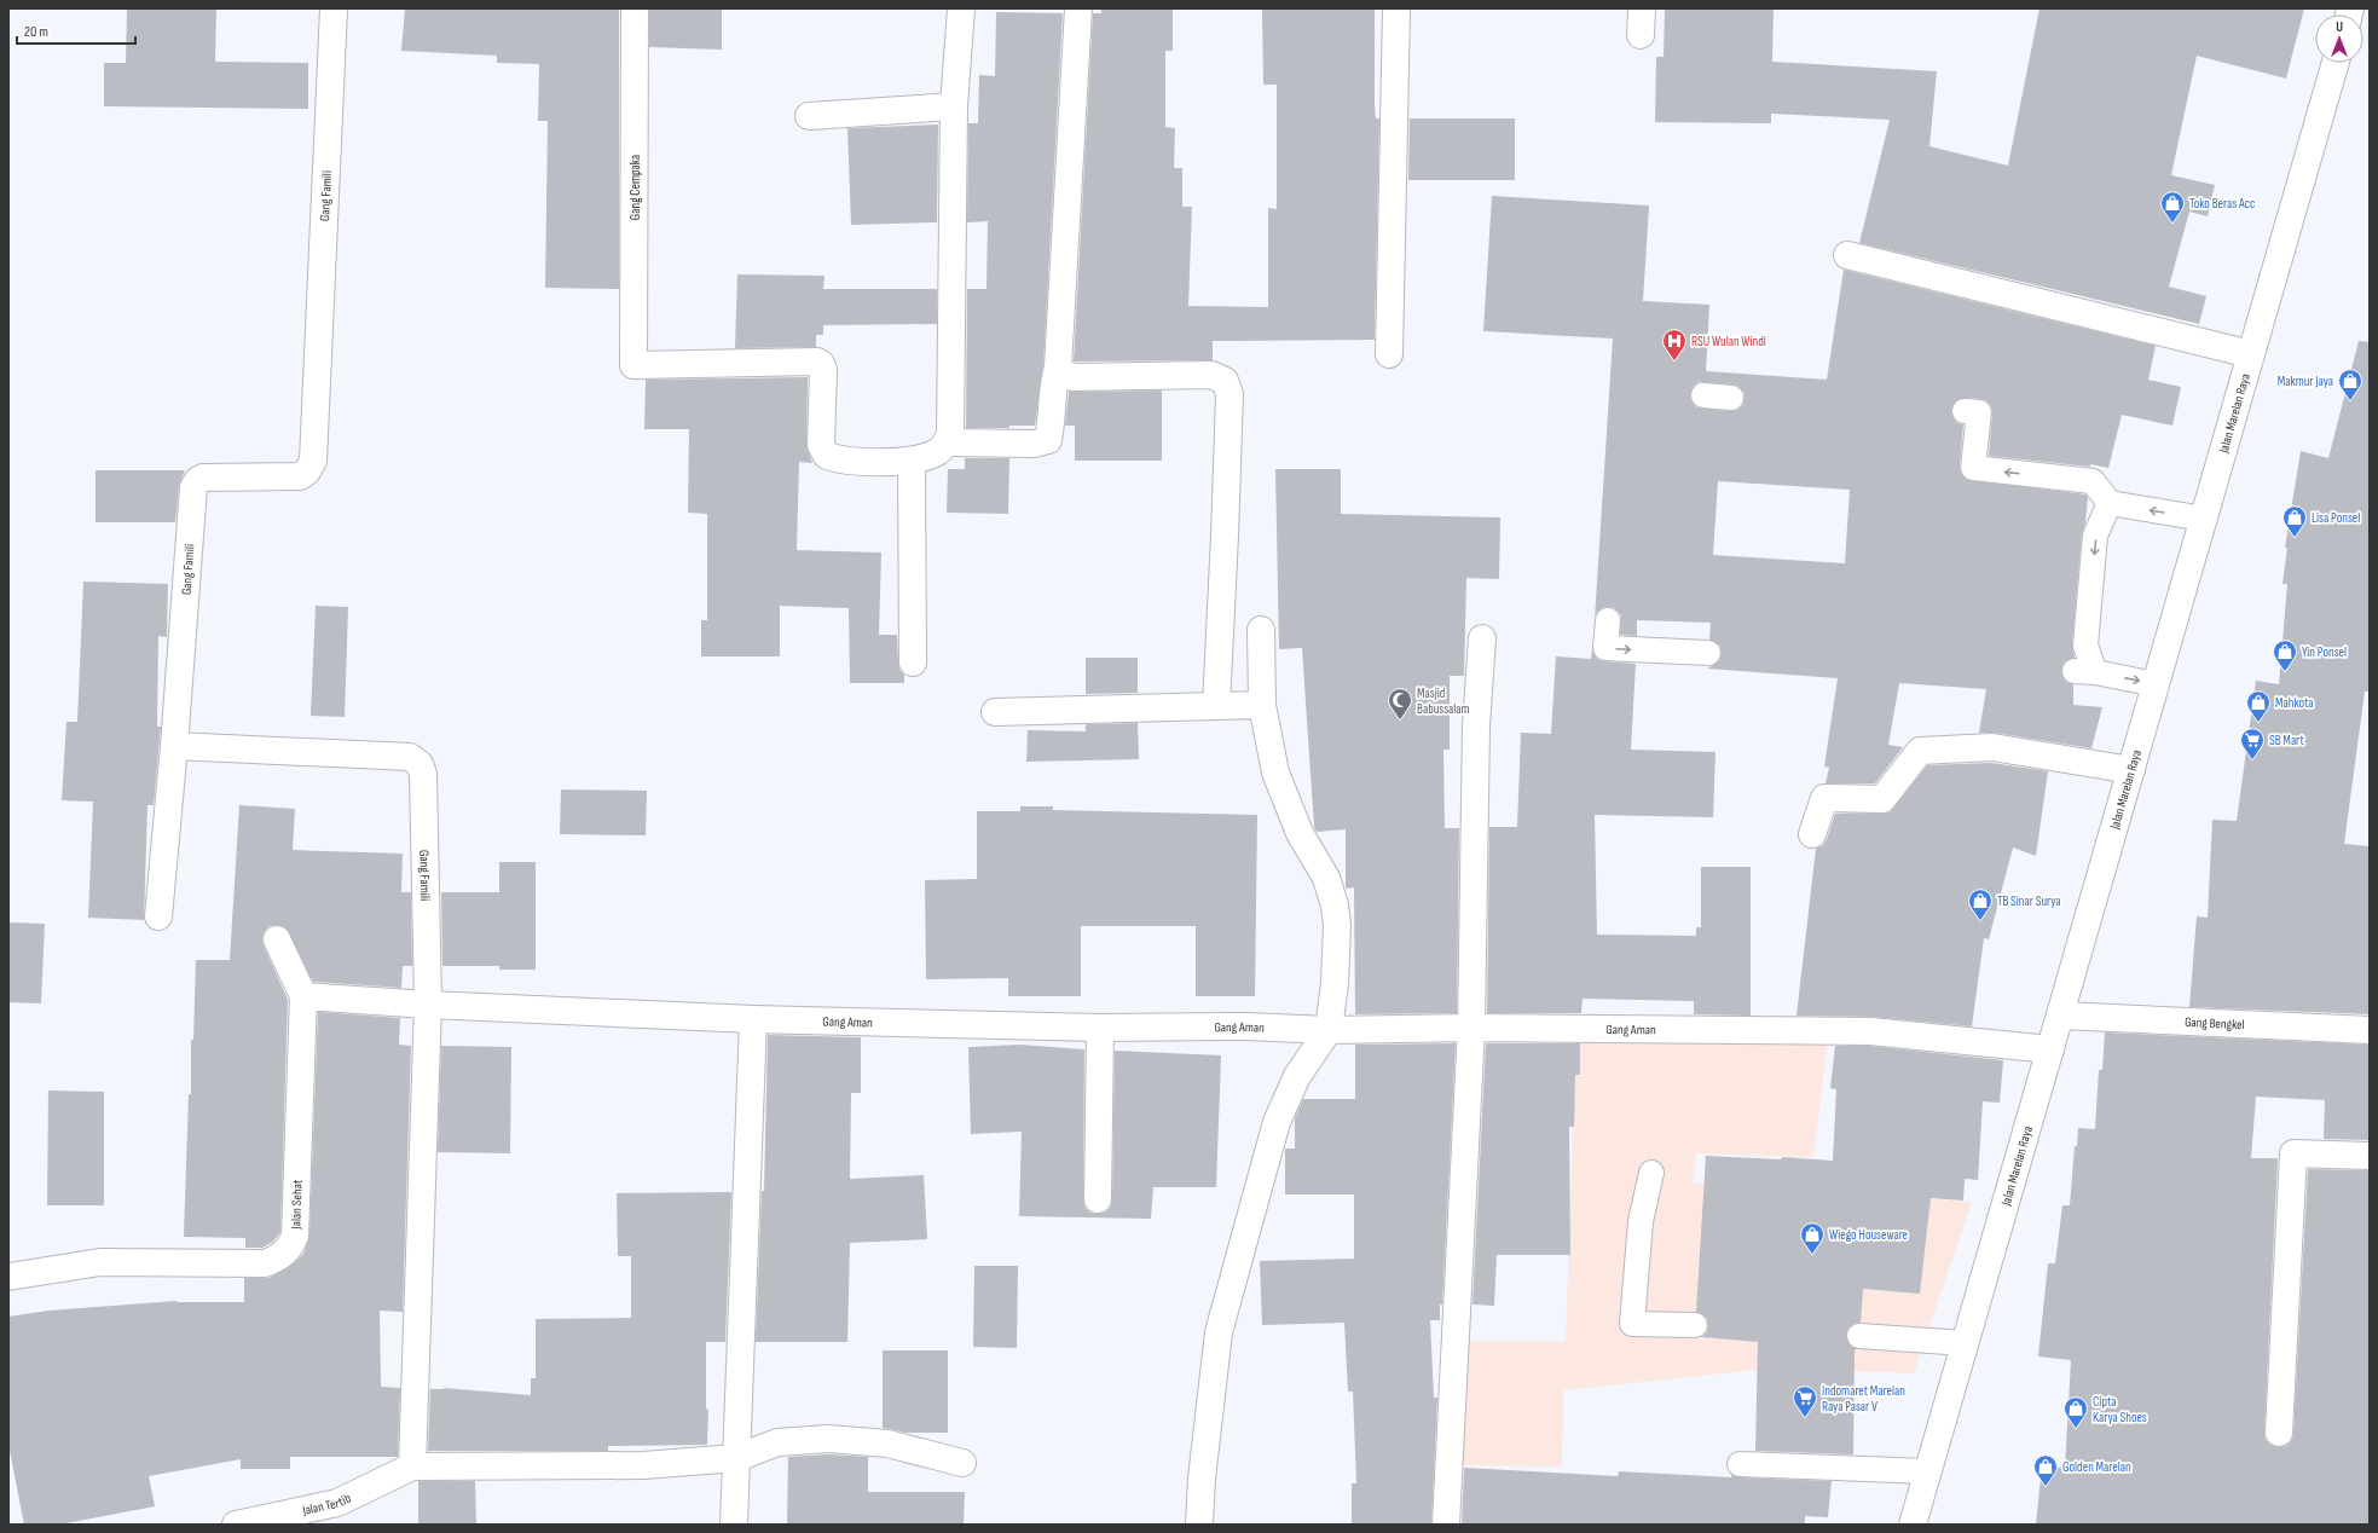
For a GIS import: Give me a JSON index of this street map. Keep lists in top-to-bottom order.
{
  "streets": {
    "street": [
      "Gang Cempaka",
      "Gang Famili",
      "Jalan Marelan Raya",
      "Gang Aman",
      "Gang Bengkel",
      "Jalan Sehat",
      "Jalan Tertib"
    ]
  },
  "crossings": [
    ["Gang Famili", "Gang Aman"],
    ["Jalan Marelan Raya", "Gang Aman"],
    ["Jalan Marelan Raya", "Gang Bengkel"]
  ],
  "places": {
    "shop": [
      "Toko Beras Acc",
      "Makmur Jaya",
      "Lisa Ponsel",
      "Yin Ponsel",
      "Mahkota",
      "TB Sinar Surya",
      "Wiego Houseware",
      "Cipta Karya Shoes",
      "Golden Marelan"
    ],
    "hospital": ["RSU Wulan Windi"],
    "mosque": ["Masjid Babussalam"],
    "supermarket": ["SB Mart", "Indomaret Marelan Raya Pasar V"]
  },
  "scale_bar": "20 m",
  "north": "top"
}
